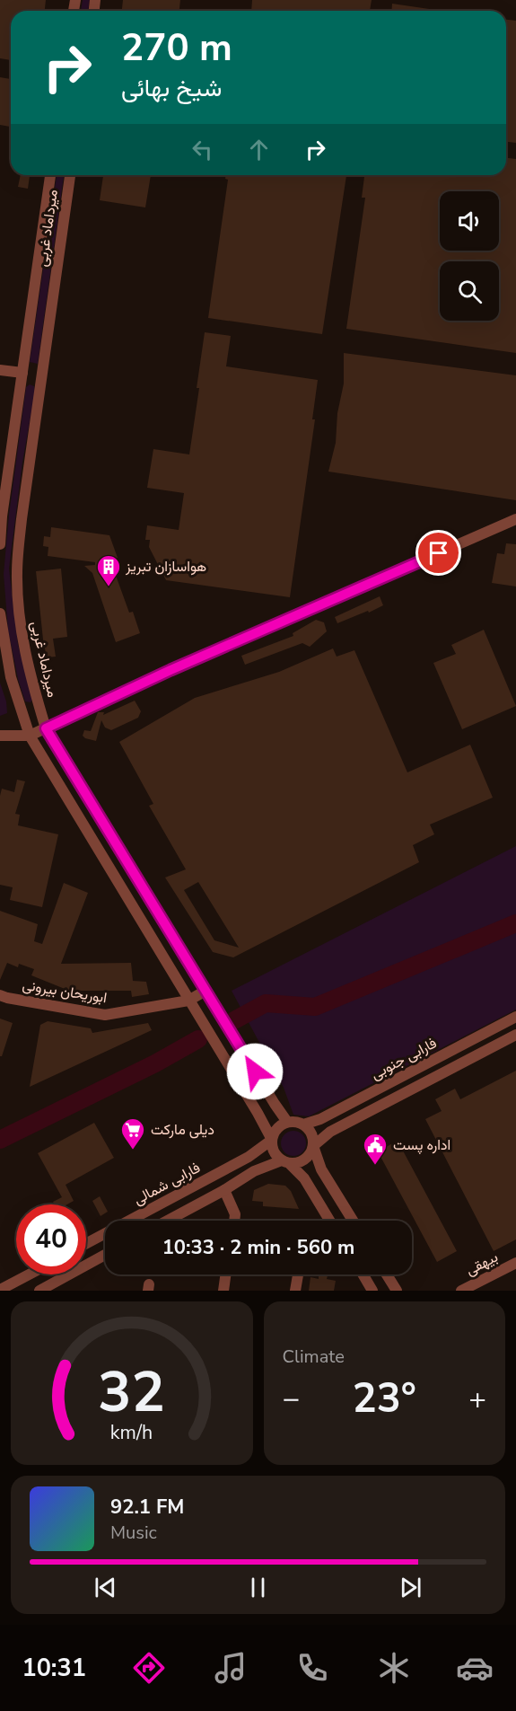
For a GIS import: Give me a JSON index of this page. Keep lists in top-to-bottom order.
{
  "streets": {
    "street": [
      "میرداماد غربی",
      "ابوریحان بیرونی",
      "فارابی جنوبی",
      "فارابی شمالی",
      "بیهقی"
    ]
  },
  "crossings": [
    ["میرداماد غربی", "فارابی جنوبی"],
    ["میرداماد غربی", "فارابی شمالی"],
    ["فارابی جنوبی", "فارابی شمالی"]
  ],
  "places": {
    "building": ["هواسازان تبریز"],
    "supermarket": ["دیلی مارکت"],
    "public building": ["اداره پست"]
  },
  "page": {
    "turn": ["270 m", "شیخ بهائی"],
    "limit": "40",
    "trip": "10:33 · 2 min · 560 m",
    "tile": "Climate",
    "heat": ["−", "23°", "+"],
    "song": ["92.1 FM", "Music"],
    "tabs": "10:31",
    "gauge": ["32", "km/h"]
  }
}
